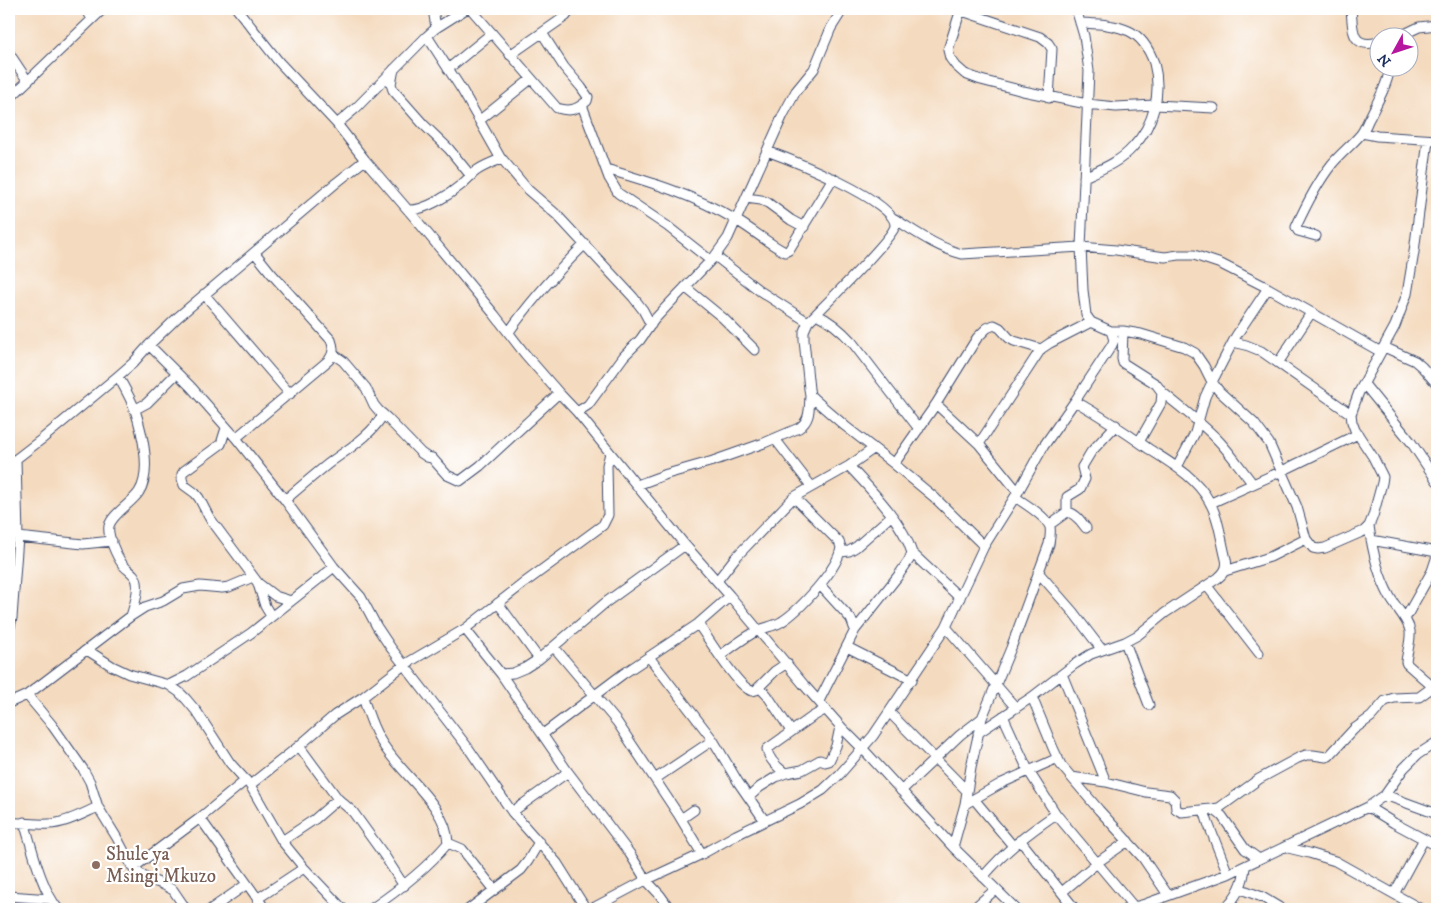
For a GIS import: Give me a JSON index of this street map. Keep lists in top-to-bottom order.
{
  "places": ["Shule ya Msingi Mkuzo"],
  "north": "bottom left"
}
